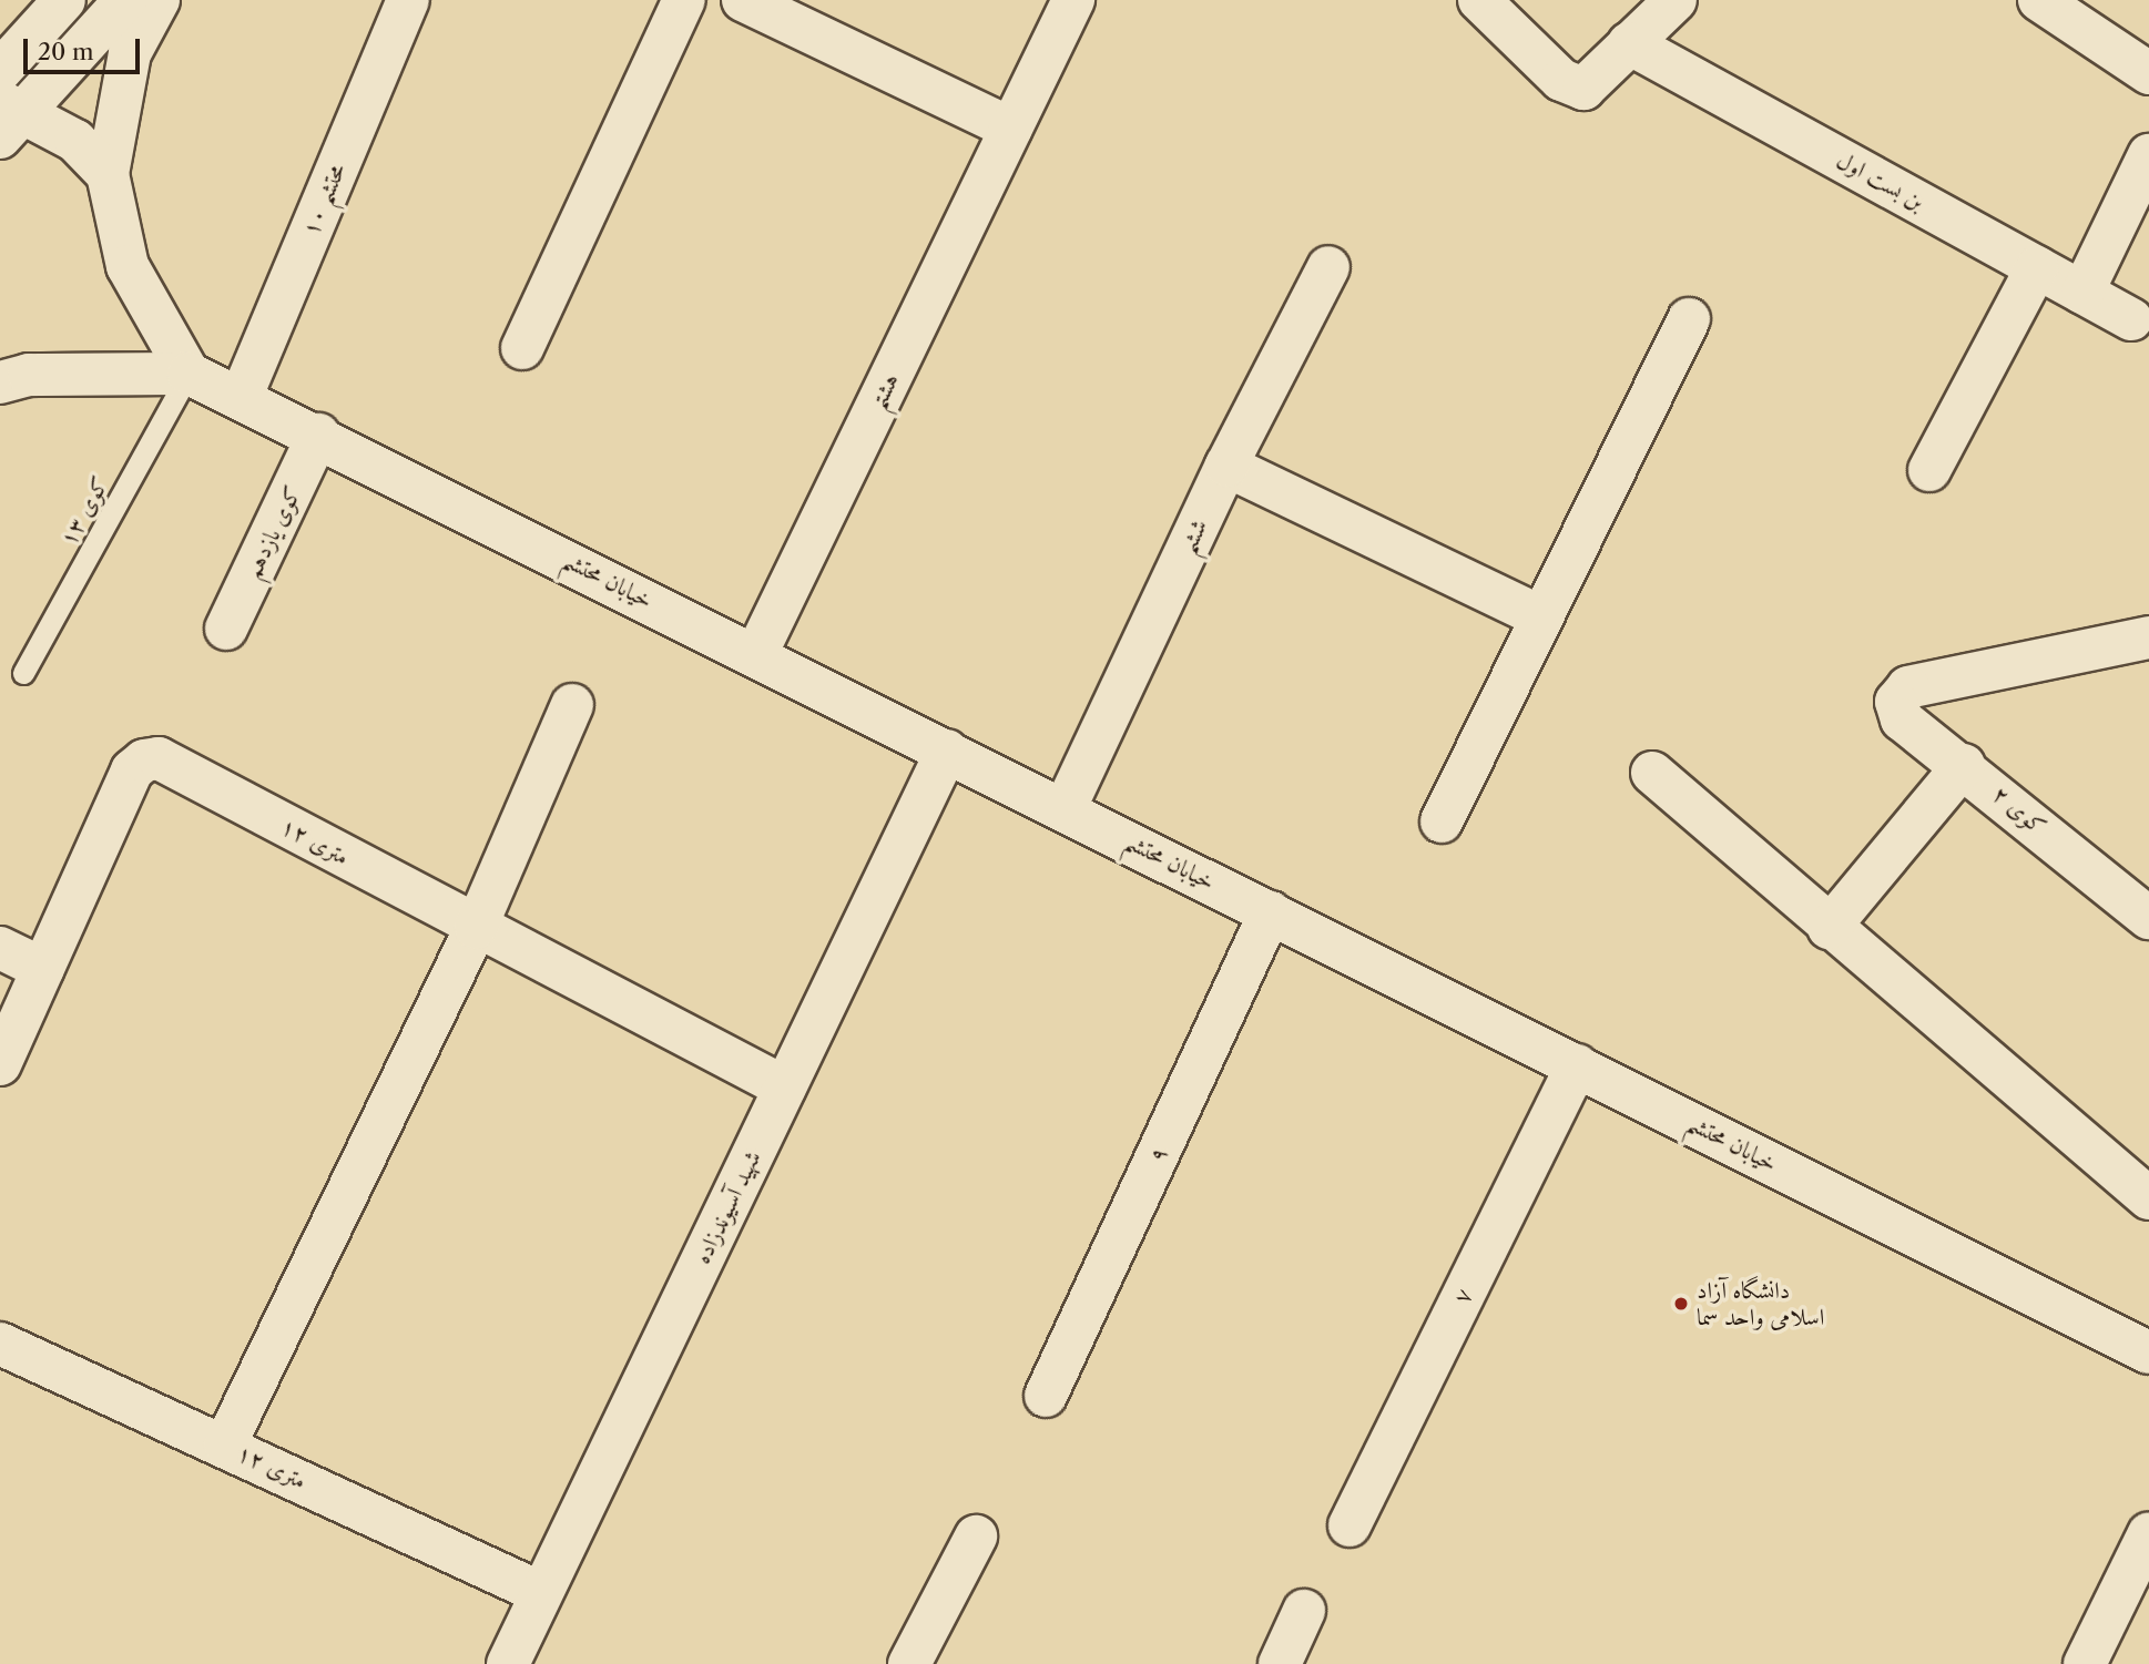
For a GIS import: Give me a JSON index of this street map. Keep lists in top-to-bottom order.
{
  "streets": {
    "street": [
      "بن بست اول",
      "محتشم ۱۰",
      "هشتم",
      "کوی یازدهم",
      "ششم",
      "خیابان محتشم",
      "کوی ۲",
      "۱۲ متری",
      "۹",
      "شهید آسیوندزاده",
      "۷"
    ],
    "lane": ["کوی ۱۳"]
  },
  "crossings": [
    ["محتشم ۱۰", "خیابان محتشم"],
    ["هشتم", "خیابان محتشم"],
    ["کوی ۱۳", "خیابان محتشم"],
    ["کوی یازدهم", "خیابان محتشم"],
    ["ششم", "خیابان محتشم"],
    ["خیابان محتشم", "۹"],
    ["خیابان محتشم", "شهید آسیوندزاده"],
    ["خیابان محتشم", "۷"],
    ["۱۲ متری", "شهید آسیوندزاده"]
  ],
  "places": ["دانشگاه آزاد اسلامی واحد سما"],
  "scale_bar": "20 m"
}
